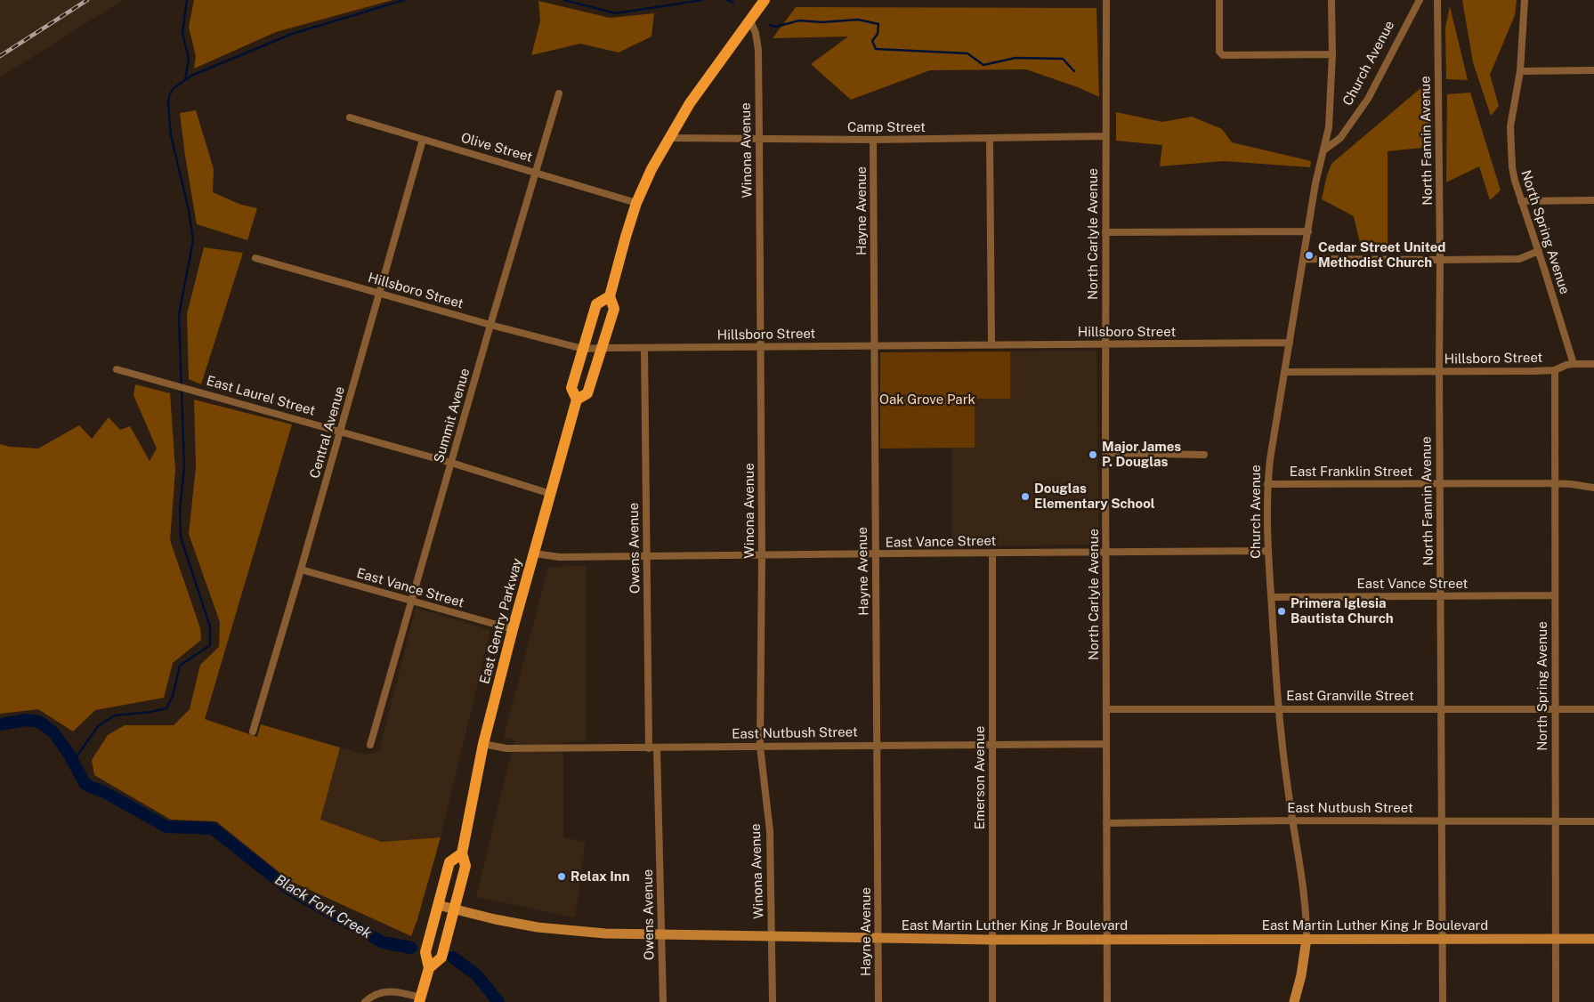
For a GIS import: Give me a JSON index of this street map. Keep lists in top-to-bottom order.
{
  "streets": {
    "main road": ["Church Avenue", "East Gentry Parkway", "East Martin Luther King Jr Boulevard"],
    "street": [
      "Camp Street",
      "North Fannin Avenue",
      "Olive Street",
      "Winona Avenue",
      "Hayne Avenue",
      "North Spring Avenue",
      "North Carlyle Avenue",
      "Hillsboro Street",
      "East Laurel Street",
      "Summit Avenue",
      "Central Avenue",
      "East Franklin Street",
      "East Vance Street",
      "Owens Avenue",
      "East Granville Street",
      "East Nutbush Street",
      "Emerson Avenue"
    ]
  },
  "crossings": [
    ["Church Avenue", "Hillsboro Street"],
    ["Church Avenue", "East Franklin Street"],
    ["Church Avenue", "East Vance Street"],
    ["Church Avenue", "East Granville Street"],
    ["Church Avenue", "East Nutbush Street"],
    ["Church Avenue", "East Martin Luther King Jr Boulevard"],
    ["Camp Street", "Winona Avenue"],
    ["Camp Street", "Hayne Avenue"],
    ["Camp Street", "North Carlyle Avenue"],
    ["Camp Street", "East Gentry Parkway"],
    ["North Fannin Avenue", "Hillsboro Street"],
    ["North Fannin Avenue", "East Franklin Street"],
    ["North Fannin Avenue", "East Vance Street"],
    ["North Fannin Avenue", "East Granville Street"],
    ["North Fannin Avenue", "East Nutbush Street"],
    ["North Fannin Avenue", "East Martin Luther King Jr Boulevard"],
    ["Olive Street", "Summit Avenue"],
    ["Olive Street", "Central Avenue"],
    ["Olive Street", "East Gentry Parkway"],
    ["Winona Avenue", "Hillsboro Street"],
    ["Winona Avenue", "East Vance Street"],
    ["Winona Avenue", "East Gentry Parkway"],
    ["Winona Avenue", "East Nutbush Street"],
    ["Winona Avenue", "East Martin Luther King Jr Boulevard"],
    ["Hayne Avenue", "Hillsboro Street"],
    ["Hayne Avenue", "East Vance Street"],
    ["Hayne Avenue", "East Nutbush Street"],
    ["Hayne Avenue", "East Martin Luther King Jr Boulevard"],
    ["North Spring Avenue", "Hillsboro Street"],
    ["North Spring Avenue", "East Franklin Street"],
    ["North Spring Avenue", "East Vance Street"],
    ["North Spring Avenue", "East Granville Street"],
    ["North Spring Avenue", "East Nutbush Street"],
    ["North Spring Avenue", "East Martin Luther King Jr Boulevard"],
    ["North Carlyle Avenue", "Hillsboro Street"],
    ["North Carlyle Avenue", "East Vance Street"],
    ["North Carlyle Avenue", "East Granville Street"],
    ["North Carlyle Avenue", "East Nutbush Street"],
    ["North Carlyle Avenue", "East Martin Luther King Jr Boulevard"],
    ["Hillsboro Street", "Summit Avenue"],
    ["Hillsboro Street", "Central Avenue"],
    ["Hillsboro Street", "Owens Avenue"],
    ["Hillsboro Street", "East Gentry Parkway"],
    ["East Laurel Street", "Summit Avenue"],
    ["East Laurel Street", "Central Avenue"],
    ["East Laurel Street", "East Gentry Parkway"],
    ["Summit Avenue", "East Vance Street"],
    ["Central Avenue", "East Vance Street"],
    ["East Vance Street", "Owens Avenue"],
    ["East Vance Street", "East Gentry Parkway"],
    ["East Vance Street", "Emerson Avenue"],
    ["Owens Avenue", "East Nutbush Street"],
    ["Owens Avenue", "East Martin Luther King Jr Boulevard"],
    ["East Gentry Parkway", "East Nutbush Street"],
    ["East Gentry Parkway", "East Martin Luther King Jr Boulevard"],
    ["East Nutbush Street", "Emerson Avenue"],
    ["Emerson Avenue", "East Martin Luther King Jr Boulevard"]
  ],
  "water": ["Black Fork Creek"],
  "parks": ["Oak Grove Park"],
  "places": [
    "Cedar Street United Methodist Church",
    "Major James P. Douglas",
    "Douglas Elementary School",
    "Primera Iglesia Bautista Church",
    "Relax Inn"
  ]
}
